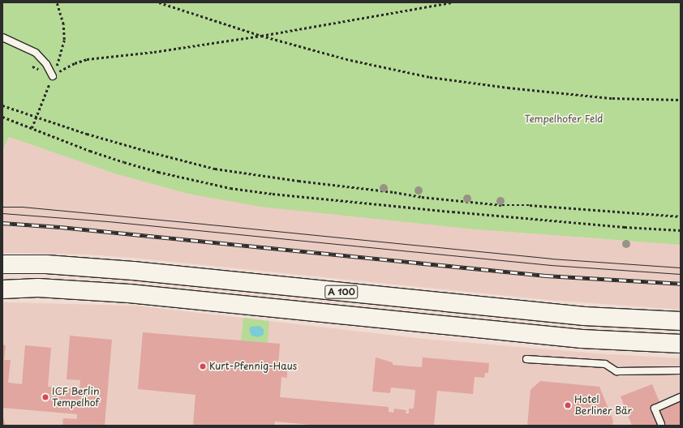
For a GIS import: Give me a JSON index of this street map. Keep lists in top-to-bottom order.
{
  "streets": {
    "highway": ["A 100"]
  },
  "parks": ["Tempelhofer Feld"],
  "places": ["Kurt-Pfennig-Haus", "ICF Berlin Tempelhof", "Hotel Berliner Bär"]
}
